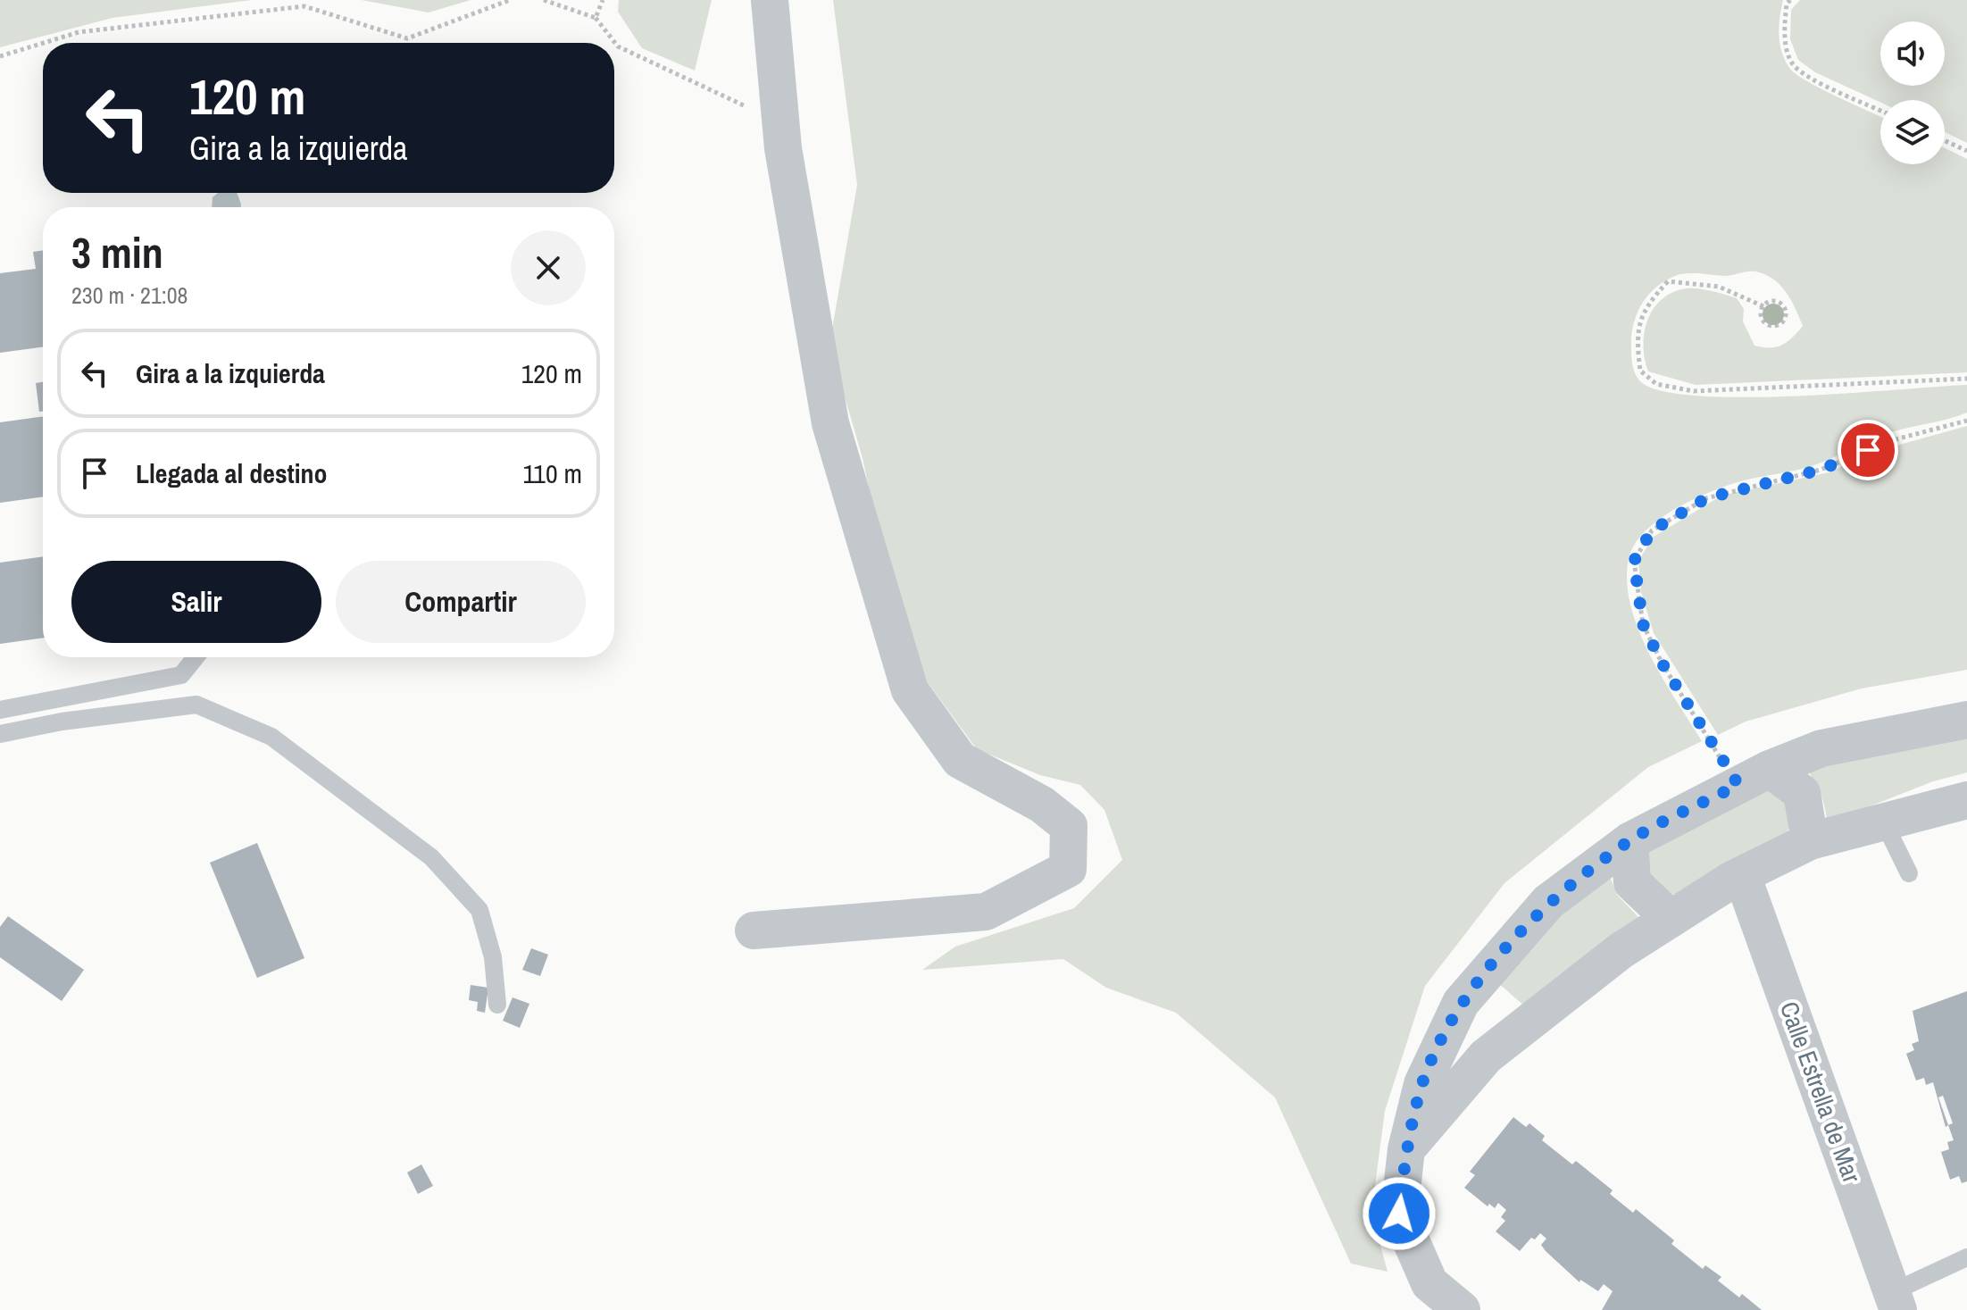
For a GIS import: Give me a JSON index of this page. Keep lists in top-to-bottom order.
{
  "streets": {
    "street": ["Calle Estrella de Mar"]
  },
  "page": {
    "turn": ["120 m", "Gira a la izquierda"],
    "heading": ["3 min", "230 m · 21:08"],
    "list": [
      {
        "name": "Gira a la izquierda",
        "value": "120 m"
      },
      {
        "name": "Llegada al destino",
        "value": "110 m"
      }
    ],
    "buttons": ["Salir", "Compartir"]
  }
}
